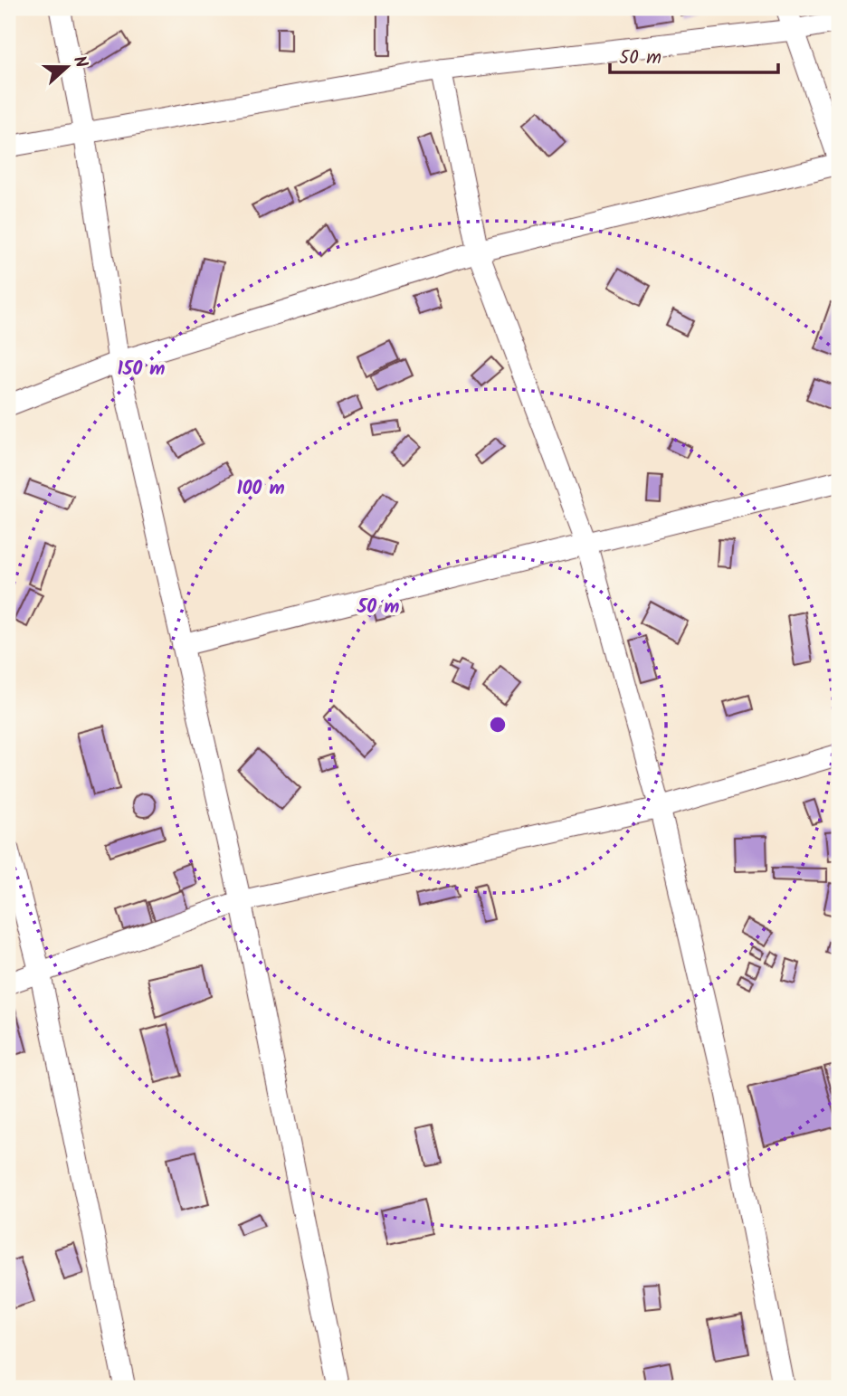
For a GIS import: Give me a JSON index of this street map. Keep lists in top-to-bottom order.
{
  "scale_bar": "50 m",
  "north": "right",
  "rings": ["150 m", "100 m", "50 m"]
}
